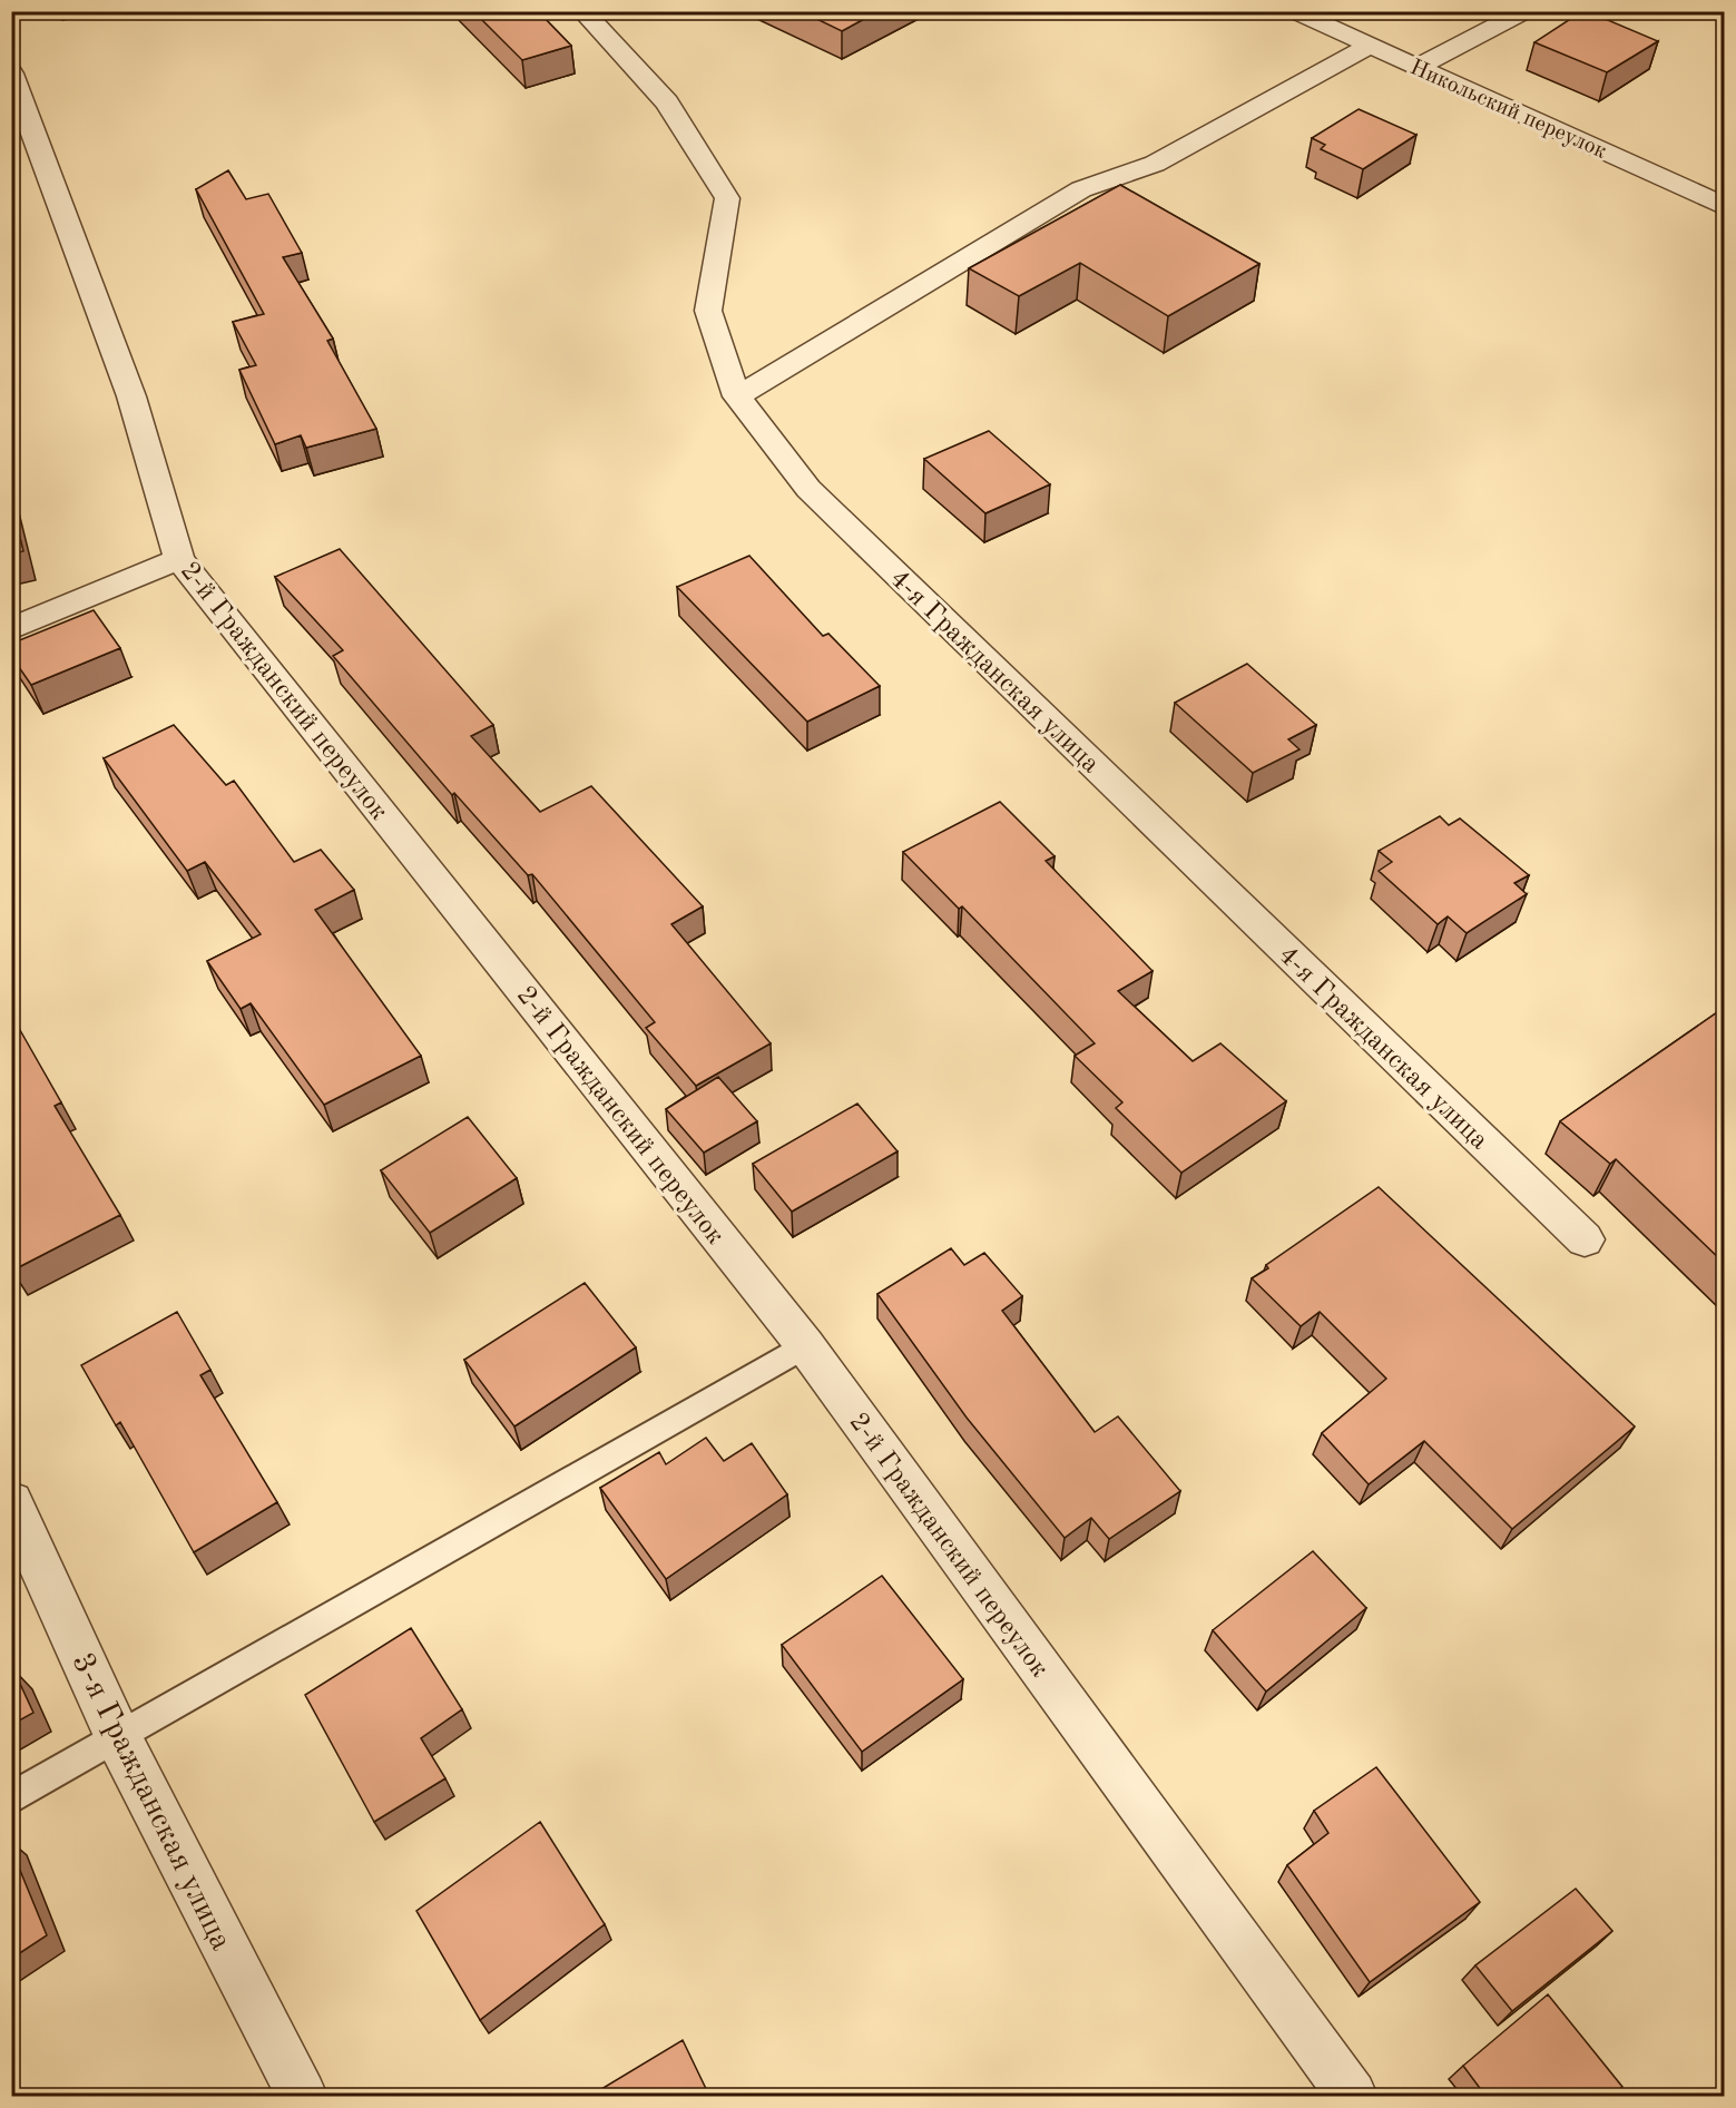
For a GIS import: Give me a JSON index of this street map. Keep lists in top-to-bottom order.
{
  "streets": {
    "street": [
      "Никольский переулок",
      "4-я Гражданская улица",
      "2-й Гражданский переулок",
      "3-я Гражданская улица"
    ]
  }
}
